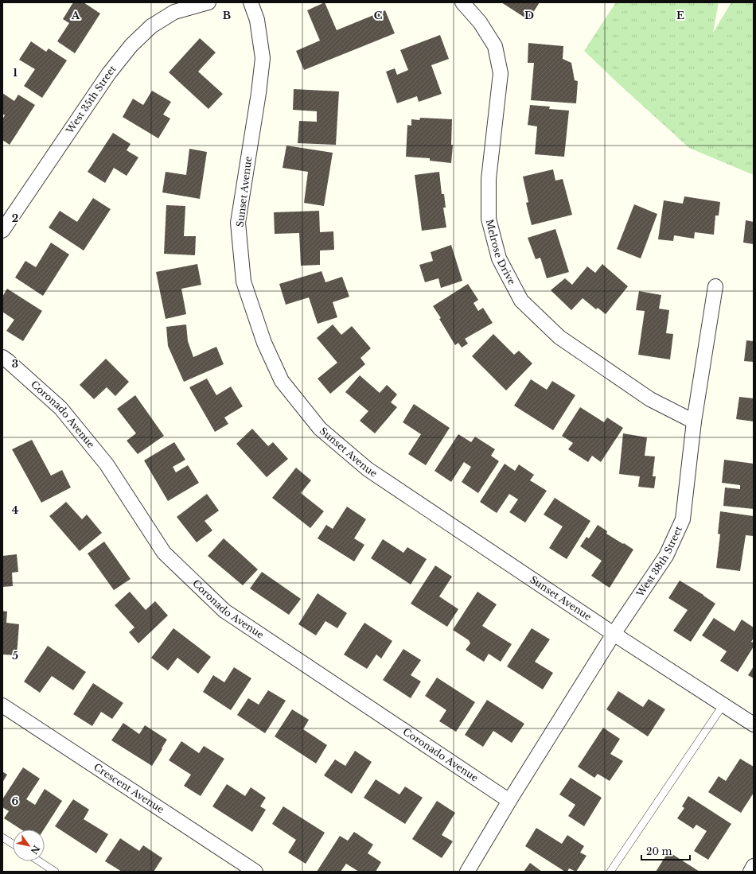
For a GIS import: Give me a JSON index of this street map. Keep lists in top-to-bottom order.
{
  "streets": {
    "street": [
      "West 35th Street",
      "Sunset Avenue",
      "Melrose Drive",
      "Coronado Avenue",
      "West 38th Street",
      "Crescent Avenue"
    ]
  },
  "crossings": [
    ["Sunset Avenue", "West 38th Street"],
    ["Melrose Drive", "West 38th Street"],
    ["Coronado Avenue", "West 38th Street"]
  ],
  "scale_bar": "20 m",
  "north": "bottom right",
  "grid": {
    "columns": [
      "A",
      "B",
      "C",
      "D",
      "E"
    ],
    "rows": [
      "1",
      "2",
      "3",
      "4",
      "5",
      "6"
    ]
  }
}
